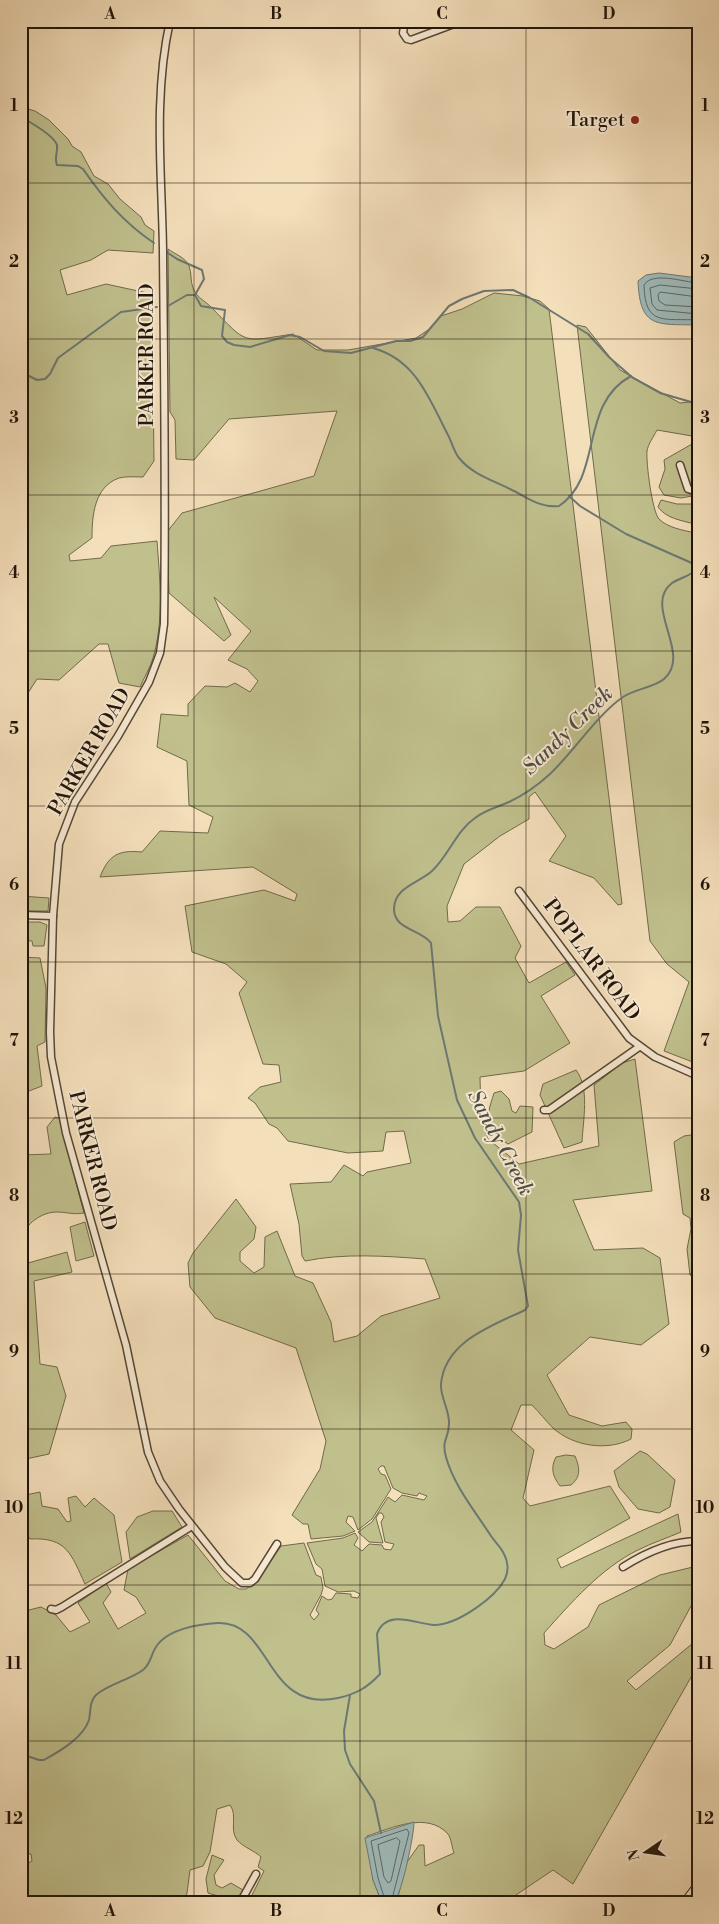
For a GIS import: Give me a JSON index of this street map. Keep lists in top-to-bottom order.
{
  "streets": {
    "street": ["PARKER ROAD", "POPLAR ROAD"]
  },
  "water": ["Sandy Creek"],
  "places": ["Target"],
  "north": "left",
  "grid": {
    "columns": [
      "A",
      "B",
      "C",
      "D"
    ],
    "rows": [
      "1",
      "2",
      "3",
      "4",
      "5",
      "6",
      "7",
      "8",
      "9",
      "10",
      "11",
      "12"
    ]
  }
}
